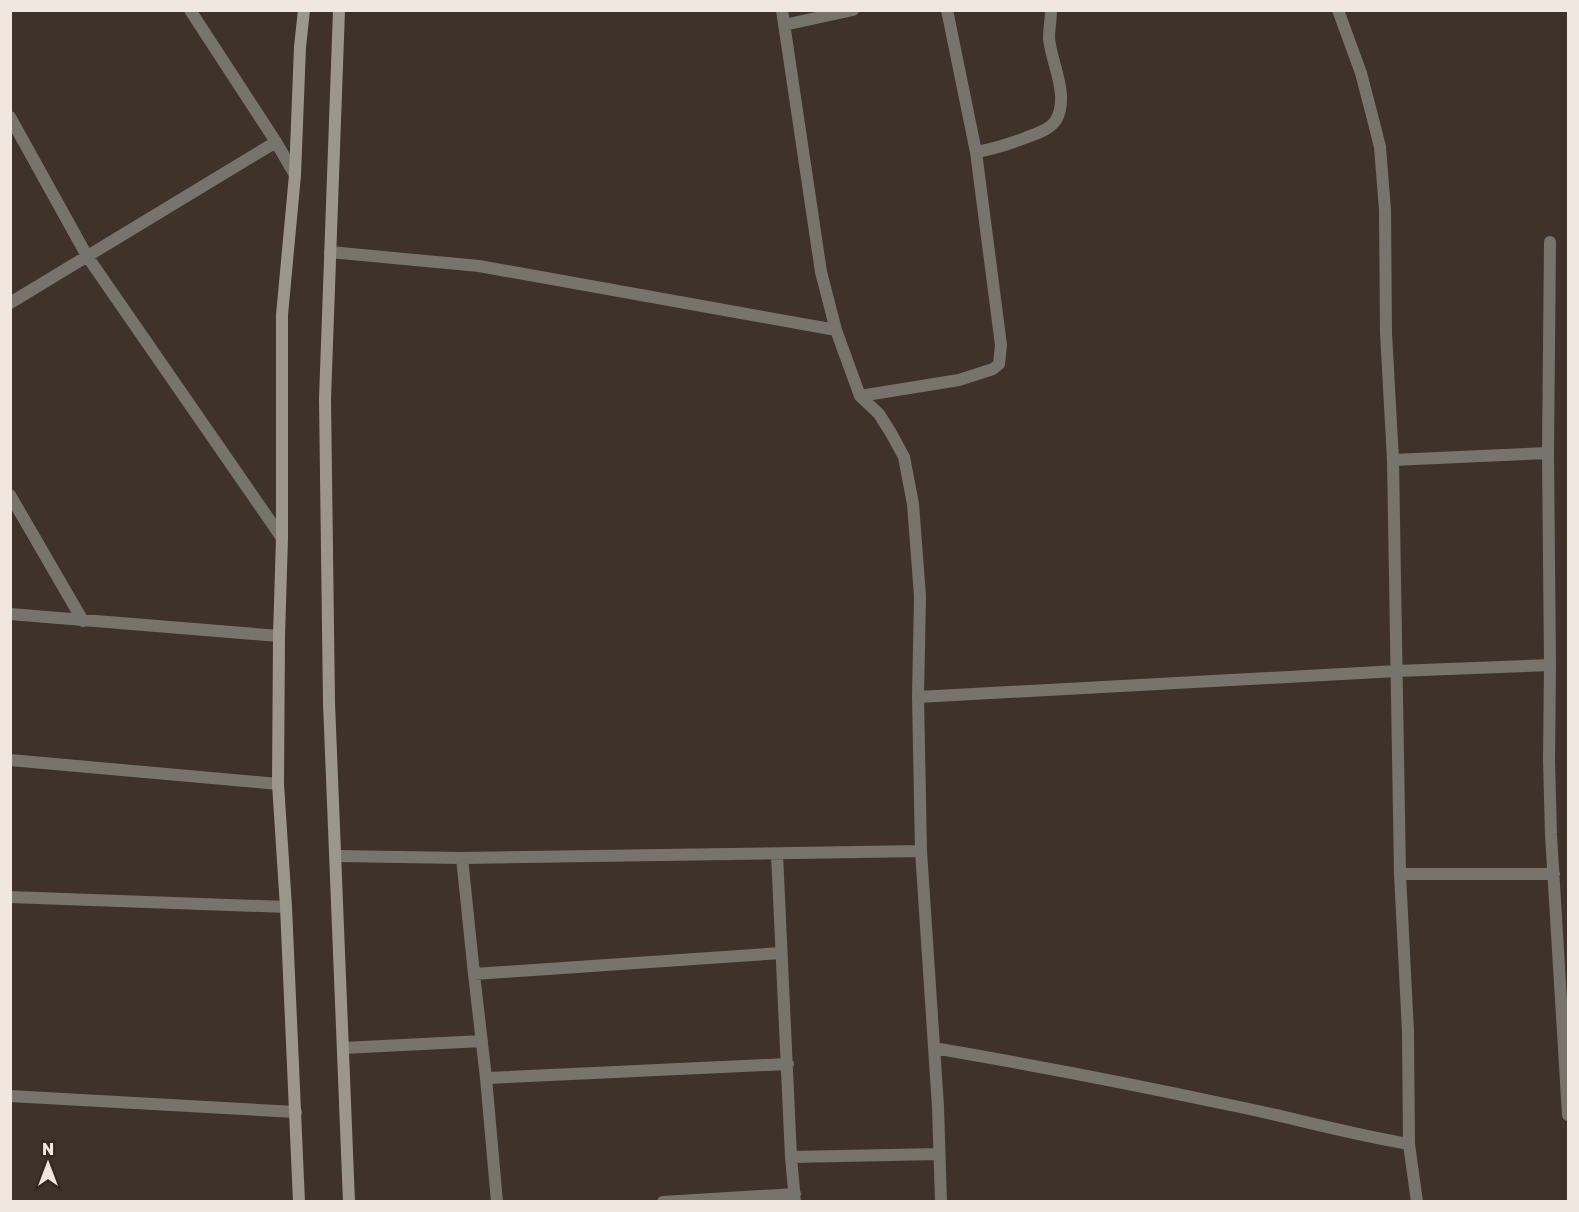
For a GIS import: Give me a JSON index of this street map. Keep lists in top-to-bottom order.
{
  "north": "top"
}
